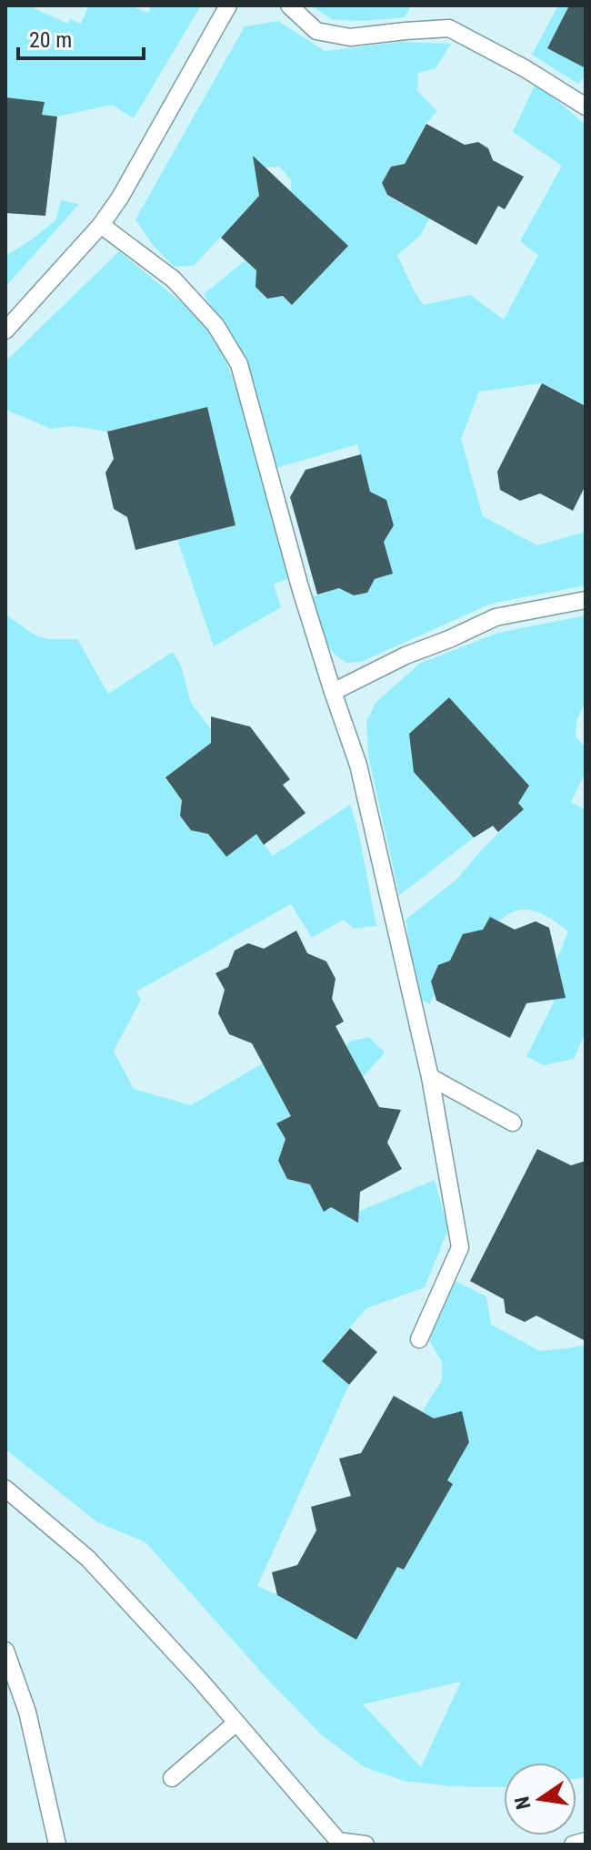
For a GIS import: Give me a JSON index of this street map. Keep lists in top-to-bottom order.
{
  "scale_bar": "20 m",
  "north": "left"
}
